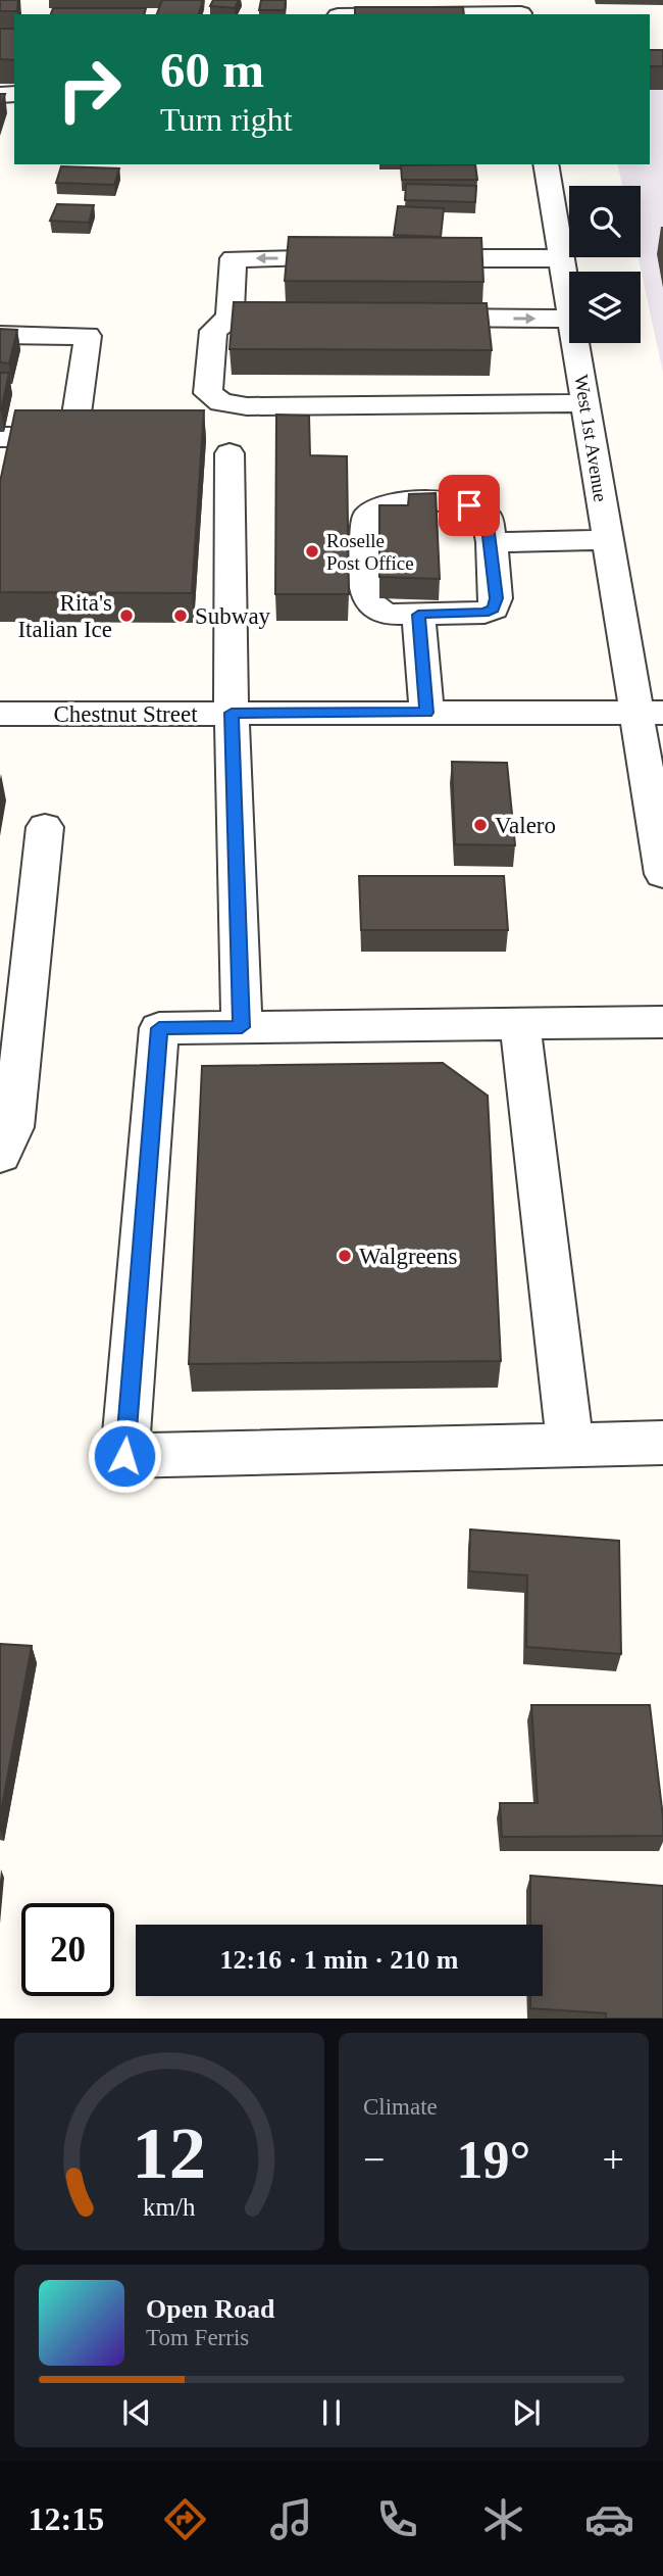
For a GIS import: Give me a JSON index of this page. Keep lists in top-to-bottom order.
{
  "streets": {
    "street": ["West 1st Avenue", "Chestnut Street"]
  },
  "crossings": [
    ["West 1st Avenue", "Chestnut Street"]
  ],
  "places": [
    "Roselle Post Office",
    "Rita's Italian Ice",
    "Subway",
    "Valero",
    "Walgreens"
  ],
  "page": {
    "turn": ["60 m", "Turn right"],
    "limit": "20",
    "trip": "12:16 · 1 min · 210 m",
    "tile": "Climate",
    "heat": ["−", "19°", "+"],
    "song": ["Open Road", "Tom Ferris"],
    "tabs": "12:15",
    "gauge": ["12", "km/h"]
  }
}
